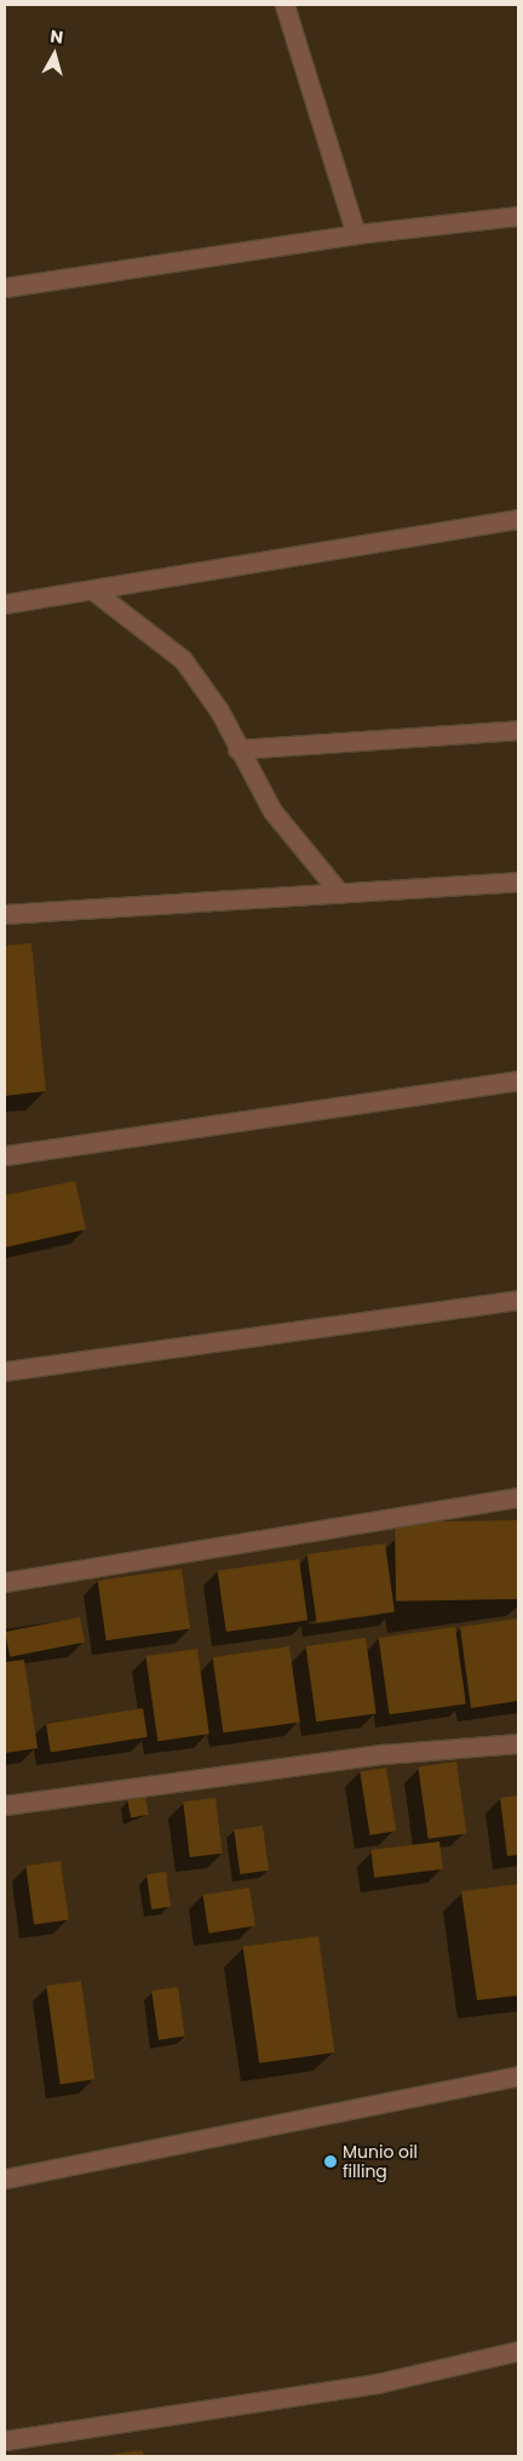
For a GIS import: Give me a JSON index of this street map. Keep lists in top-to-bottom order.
{
  "places": ["Munio oil filling"],
  "north": "top"
}
